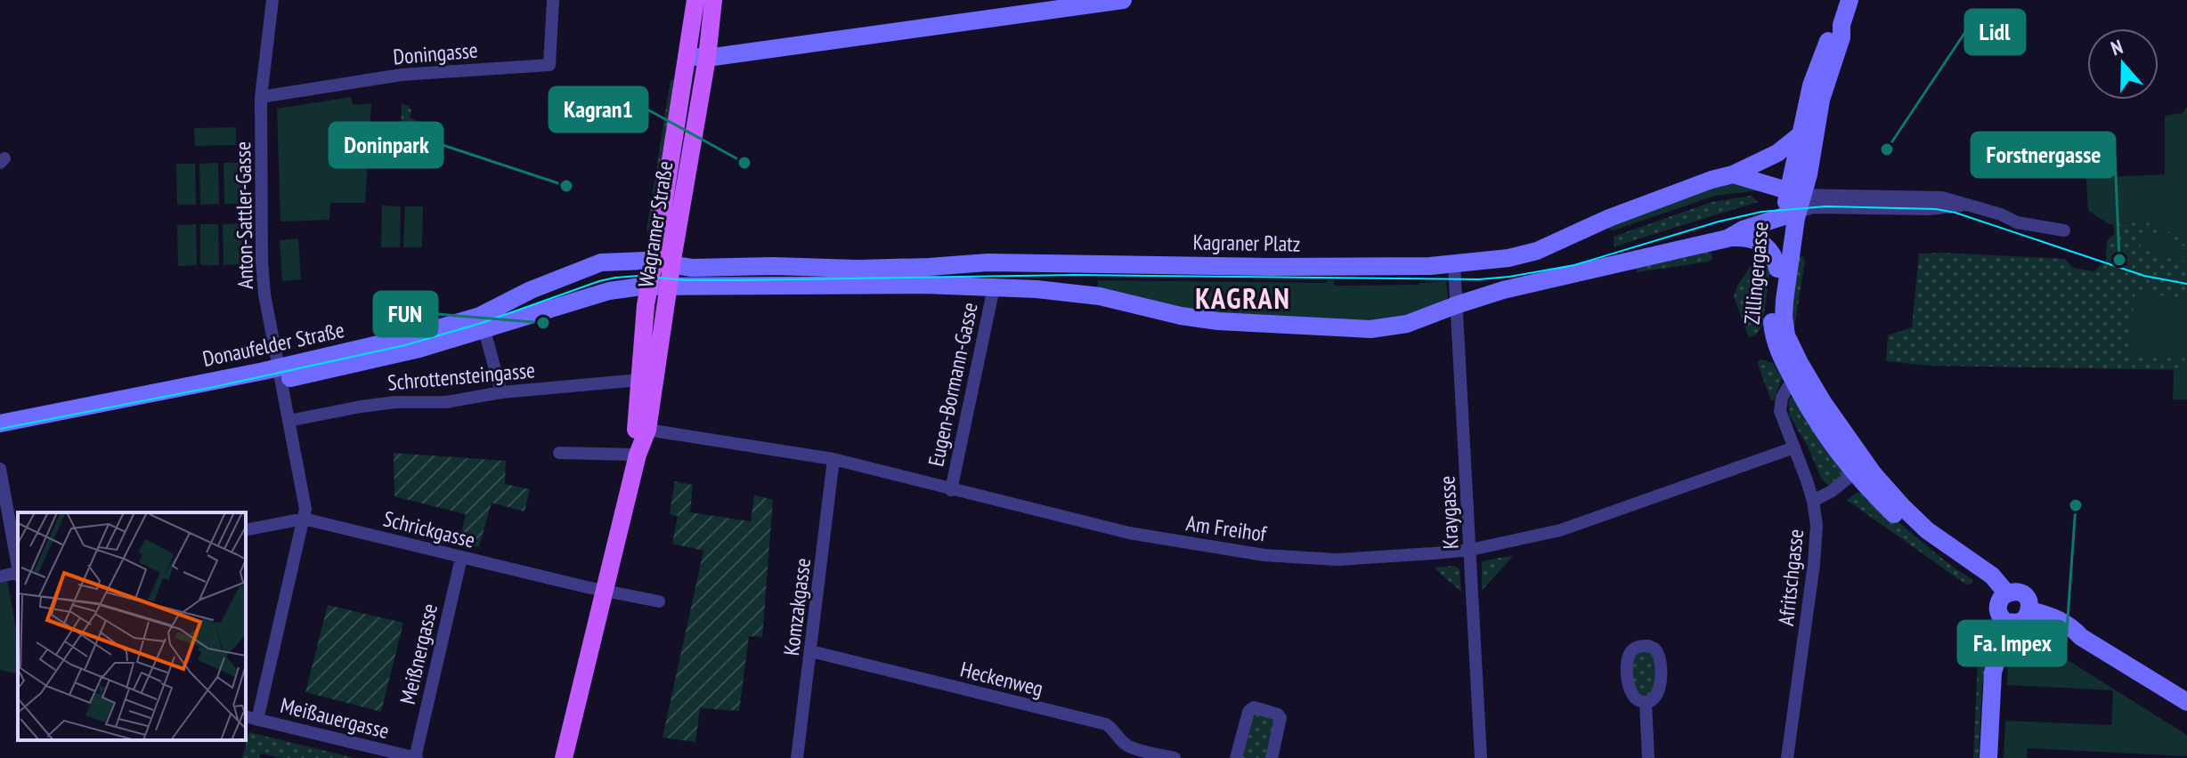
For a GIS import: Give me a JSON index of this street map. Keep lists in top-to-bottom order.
{
  "streets": {
    "main road": [
      "Wagramer Straße",
      "Kagraner Platz",
      "Zillingergasse",
      "Donaufelder Straße"
    ],
    "street": [
      "Doningasse",
      "Anton-Sattler-Gasse",
      "Schrottensteingasse",
      "Eugen-Bormann-Gasse",
      "Kraygasse",
      "Am Freihof",
      "Schrickgasse",
      "Afritschgasse",
      "Komzakgasse",
      "Meißnergasse",
      "Heckenweg",
      "Meißauergasse"
    ]
  },
  "crossings": [
    ["Doningasse", "Anton-Sattler-Gasse"],
    ["Anton-Sattler-Gasse", "Donaufelder Straße"],
    ["Anton-Sattler-Gasse", "Schrottensteingasse"],
    ["Anton-Sattler-Gasse", "Schrickgasse"],
    ["Anton-Sattler-Gasse", "Meißauergasse"],
    ["Wagramer Straße", "Kagraner Platz"],
    ["Wagramer Straße", "Donaufelder Straße"],
    ["Wagramer Straße", "Schrottensteingasse"],
    ["Wagramer Straße", "Am Freihof"],
    ["Wagramer Straße", "Schrickgasse"],
    ["Kagraner Platz", "Donaufelder Straße"],
    ["Kagraner Platz", "Kraygasse"],
    ["Zillingergasse", "Afritschgasse"],
    ["Eugen-Bormann-Gasse", "Am Freihof"],
    ["Kraygasse", "Am Freihof"],
    ["Am Freihof", "Afritschgasse"],
    ["Am Freihof", "Komzakgasse"],
    ["Schrickgasse", "Meißnergasse"],
    ["Komzakgasse", "Heckenweg"],
    ["Meißnergasse", "Meißauergasse"]
  ],
  "districts": ["KAGRAN"],
  "places": [
    "Lidl",
    "Kagran1",
    "Doninpark",
    "Forstnergasse",
    "FUN",
    "Fa. Impex"
  ],
  "north": "top"
}
